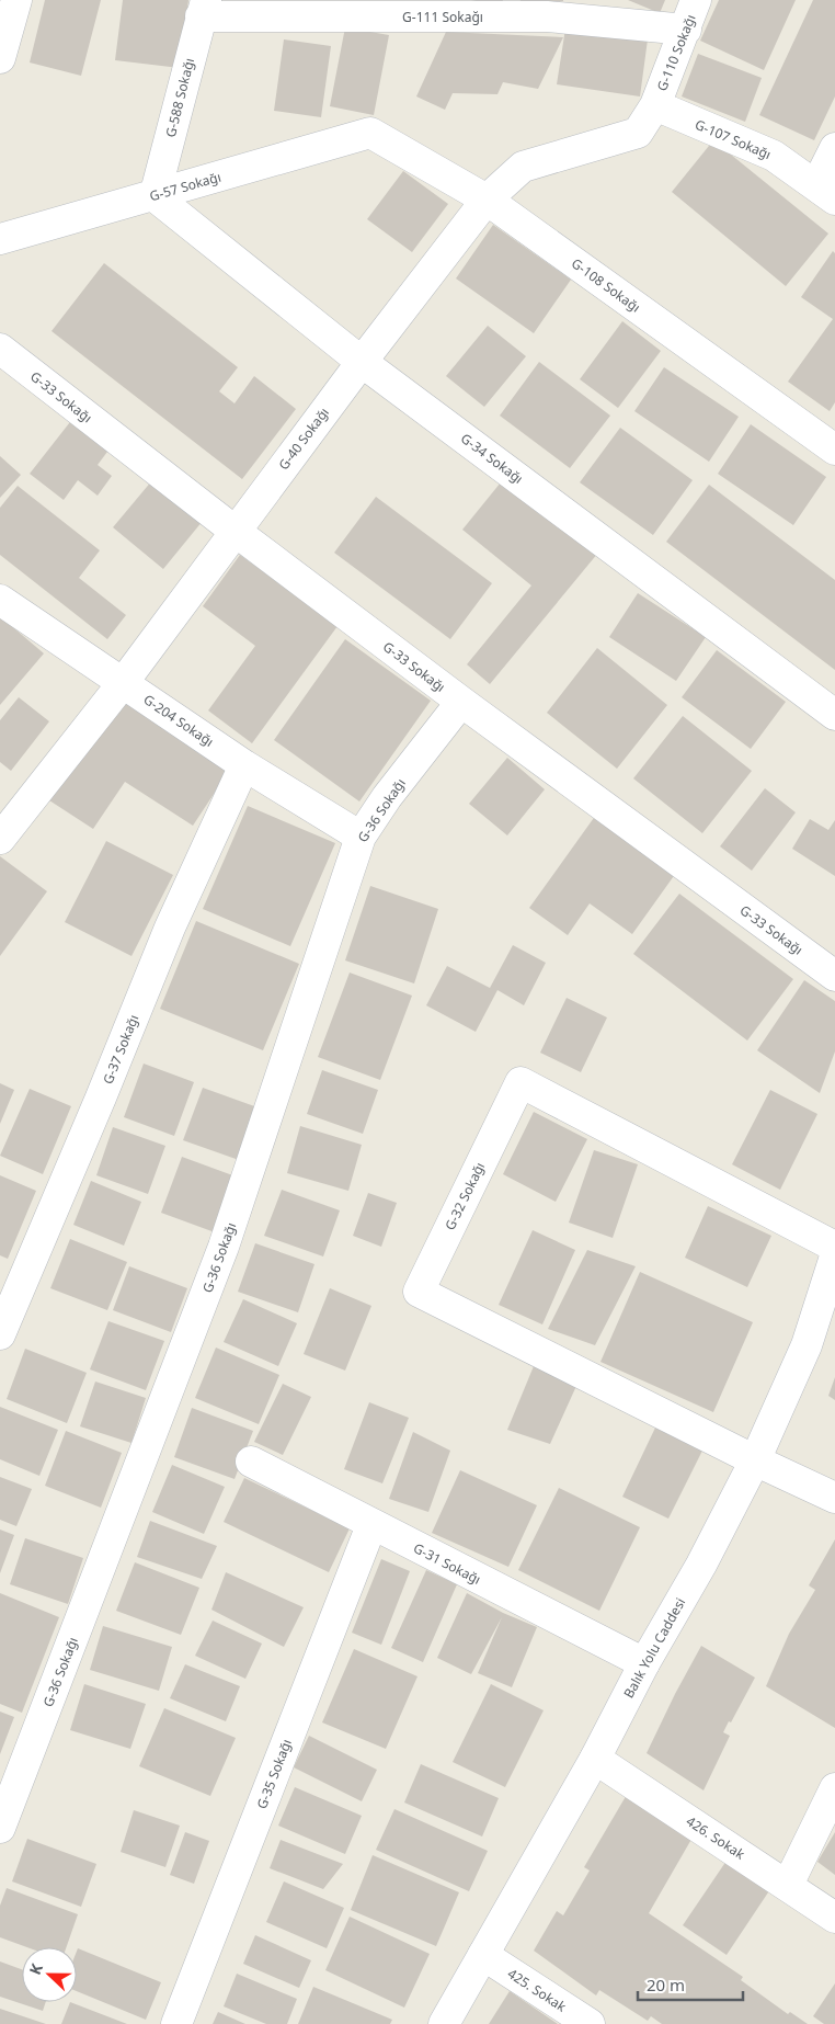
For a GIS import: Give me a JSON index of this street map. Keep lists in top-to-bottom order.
{
  "streets": {
    "street": [
      "G-111 Sokağı",
      "G-110 Sokağı",
      "G-588 Sokağı",
      "G-107 Sokağı",
      "G-57 Sokağı",
      "G-108 Sokağı",
      "G-33 Sokağı",
      "G-40 Sokağı",
      "G-34 Sokağı",
      "G-204 Sokağı",
      "G-36 Sokağı",
      "G-37 Sokağı",
      "G-32 Sokağı",
      "G-31 Sokağı",
      "Balık Yolu Caddesi",
      "G-35 Sokağı",
      "426. Sokak",
      "425. Sokak"
    ]
  },
  "crossings": [
    ["G-111 Sokağı", "G-110 Sokağı"],
    ["G-111 Sokağı", "G-588 Sokağı"],
    ["G-110 Sokağı", "G-107 Sokağı"],
    ["G-110 Sokağı", "G-40 Sokağı"],
    ["G-588 Sokağı", "G-57 Sokağı"],
    ["G-588 Sokağı", "G-34 Sokağı"],
    ["G-107 Sokağı", "G-40 Sokağı"],
    ["G-57 Sokağı", "G-108 Sokağı"],
    ["G-57 Sokağı", "G-34 Sokağı"],
    ["G-108 Sokağı", "G-40 Sokağı"],
    ["G-33 Sokağı", "G-40 Sokağı"],
    ["G-33 Sokağı", "G-36 Sokağı"],
    ["G-40 Sokağı", "G-34 Sokağı"],
    ["G-40 Sokağı", "G-204 Sokağı"],
    ["G-204 Sokağı", "G-36 Sokağı"],
    ["G-204 Sokağı", "G-37 Sokağı"],
    ["G-32 Sokağı", "Balık Yolu Caddesi"],
    ["G-31 Sokağı", "Balık Yolu Caddesi"],
    ["G-31 Sokağı", "G-35 Sokağı"],
    ["Balık Yolu Caddesi", "426. Sokak"],
    ["Balık Yolu Caddesi", "425. Sokak"]
  ],
  "scale_bar": "20 m",
  "north": "left"
}
